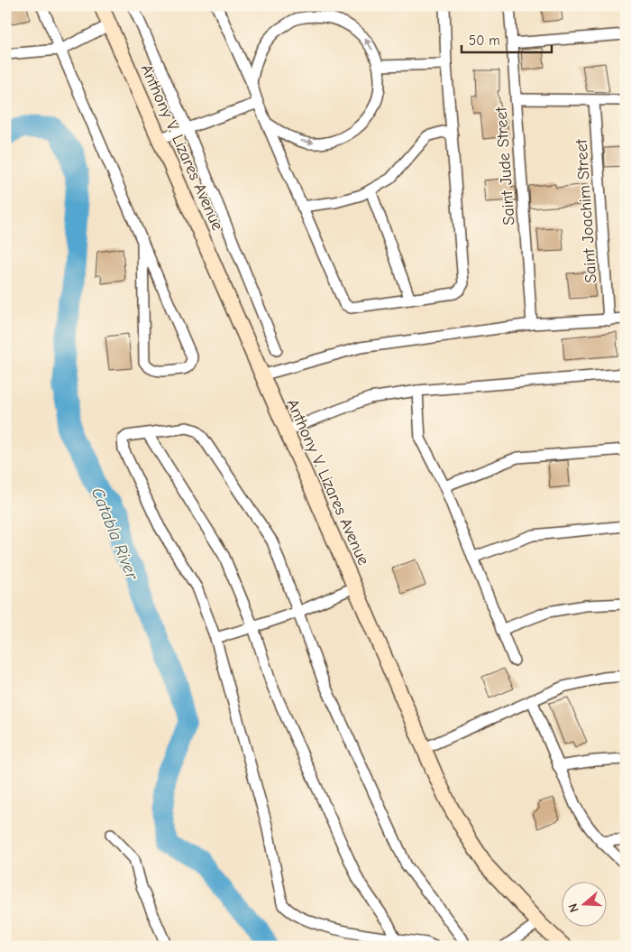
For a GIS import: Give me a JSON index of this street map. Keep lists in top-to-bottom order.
{
  "streets": {
    "main road": ["Anthony V. Lizares Avenue"],
    "street": ["Saint Jude Street", "Saint Joachim Street"]
  },
  "water": ["Catabla River"],
  "scale_bar": "50 m",
  "north": "left"
}
